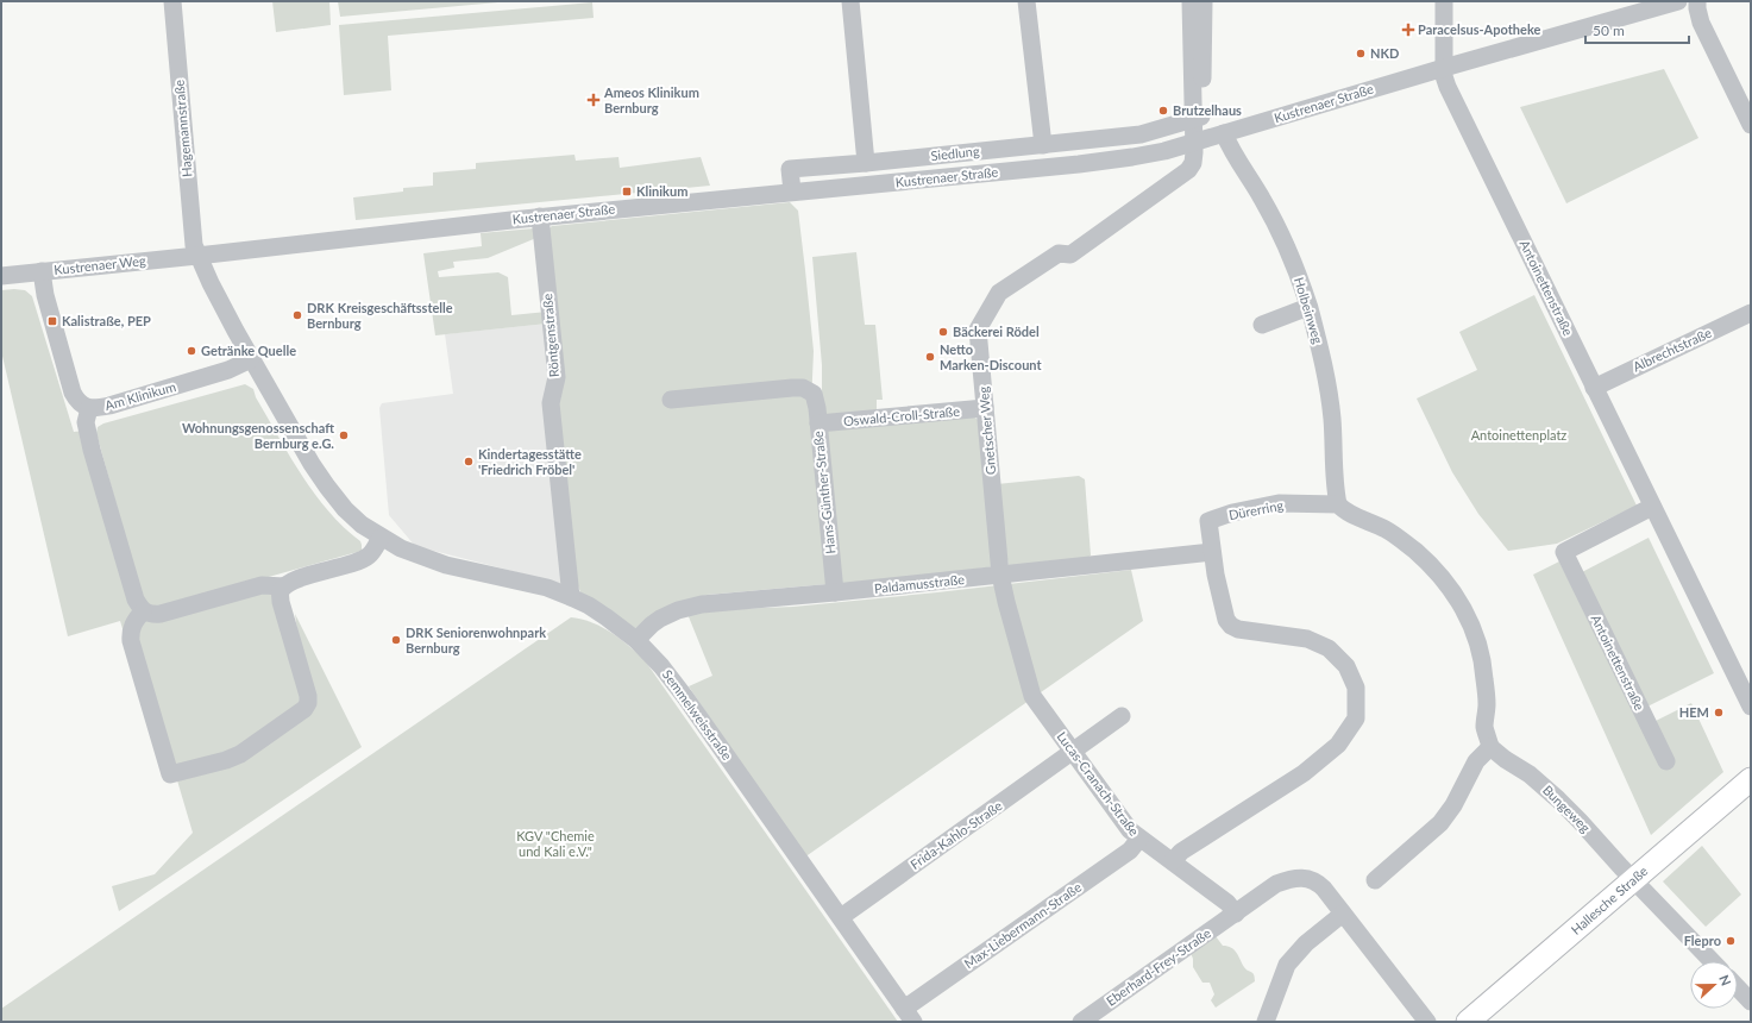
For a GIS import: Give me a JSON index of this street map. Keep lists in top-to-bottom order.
{
  "streets": {
    "main road": ["Hallesche Straße"],
    "street": [
      "Kustrenaer Straße",
      "Hagemannstraße",
      "Siedlung",
      "Kustrenaer Weg",
      "Antoinettenstraße",
      "Holbeinweg",
      "Röntgenstraße",
      "Albrechtstraße",
      "Am Klinikum",
      "Oswald-Croll-Straße",
      "Gnetscher Weg",
      "Hans-Günther-Straße",
      "Dürerring",
      "Paldamusstraße",
      "Semmelweisstraße",
      "Lucas-Cranach-Straße",
      "Bungeweg",
      "Frida-Kahlo-Straße",
      "Max-Liebermann-Straße",
      "Eberhard-Frey-Straße"
    ]
  },
  "crossings": [
    ["Kustrenaer Straße", "Hagemannstraße"],
    ["Kustrenaer Straße", "Siedlung"],
    ["Kustrenaer Straße", "Kustrenaer Weg"],
    ["Kustrenaer Straße", "Antoinettenstraße"],
    ["Kustrenaer Straße", "Holbeinweg"],
    ["Kustrenaer Straße", "Röntgenstraße"],
    ["Kustrenaer Straße", "Gnetscher Weg"],
    ["Kustrenaer Straße", "Semmelweisstraße"],
    ["Hagemannstraße", "Kustrenaer Weg"],
    ["Hagemannstraße", "Semmelweisstraße"],
    ["Siedlung", "Gnetscher Weg"],
    ["Kustrenaer Weg", "Am Klinikum"],
    ["Kustrenaer Weg", "Semmelweisstraße"],
    ["Antoinettenstraße", "Albrechtstraße"],
    ["Holbeinweg", "Dürerring"],
    ["Röntgenstraße", "Semmelweisstraße"],
    ["Am Klinikum", "Semmelweisstraße"],
    ["Oswald-Croll-Straße", "Gnetscher Weg"],
    ["Oswald-Croll-Straße", "Hans-Günther-Straße"],
    ["Gnetscher Weg", "Paldamusstraße"],
    ["Gnetscher Weg", "Lucas-Cranach-Straße"],
    ["Hans-Günther-Straße", "Paldamusstraße"],
    ["Dürerring", "Paldamusstraße"],
    ["Dürerring", "Lucas-Cranach-Straße"],
    ["Paldamusstraße", "Semmelweisstraße"],
    ["Paldamusstraße", "Lucas-Cranach-Straße"],
    ["Semmelweisstraße", "Frida-Kahlo-Straße"],
    ["Semmelweisstraße", "Max-Liebermann-Straße"],
    ["Lucas-Cranach-Straße", "Frida-Kahlo-Straße"],
    ["Lucas-Cranach-Straße", "Max-Liebermann-Straße"],
    ["Lucas-Cranach-Straße", "Eberhard-Frey-Straße"],
    ["Bungeweg", "Hallesche Straße"]
  ],
  "parks": ["Antoinettenplatz", "KGV \"Chemie und Kali e.V.\""],
  "places": {
    "health": ["Paracelsus-Apotheke", "Ameos Klinikum Bernburg"],
    "other": [
      "NKD",
      "Brutzelhaus",
      "DRK Kreisgeschäftsstelle Bernburg",
      "Bäckerei Rödel",
      "Getränke Quelle",
      "Netto Marken-Discount",
      "Wohnungsgenossenschaft Bernburg e.G.",
      "Kindertagesstätte 'Friedrich Fröbel'",
      "DRK Seniorenwohnpark Bernburg",
      "HEM",
      "Flepro"
    ],
    "transit": ["Klinikum", "Kalistraße, PEP"]
  },
  "scale_bar": "50 m",
  "north": "right"
}
